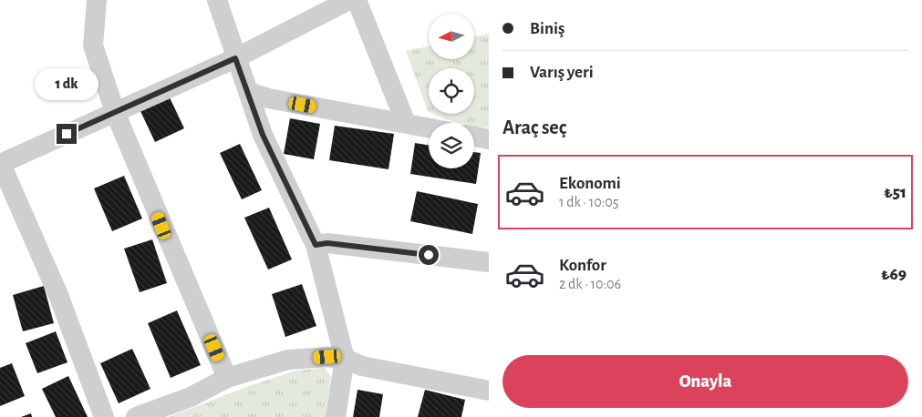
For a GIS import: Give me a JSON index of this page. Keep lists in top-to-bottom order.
{
  "north": "left",
  "page": {
    "banner": ["Biniş", "Varış yeri"],
    "bubble": "1 dk",
    "heading": "Araç seç",
    "list": [
      {
        "name": "Ekonomi",
        "note": "1 dk · 10:05",
        "value": "₺51"
      },
      {
        "name": "Konfor",
        "note": "2 dk · 10:06",
        "value": "₺69"
      }
    ],
    "buttons": "Onayla"
  }
}
